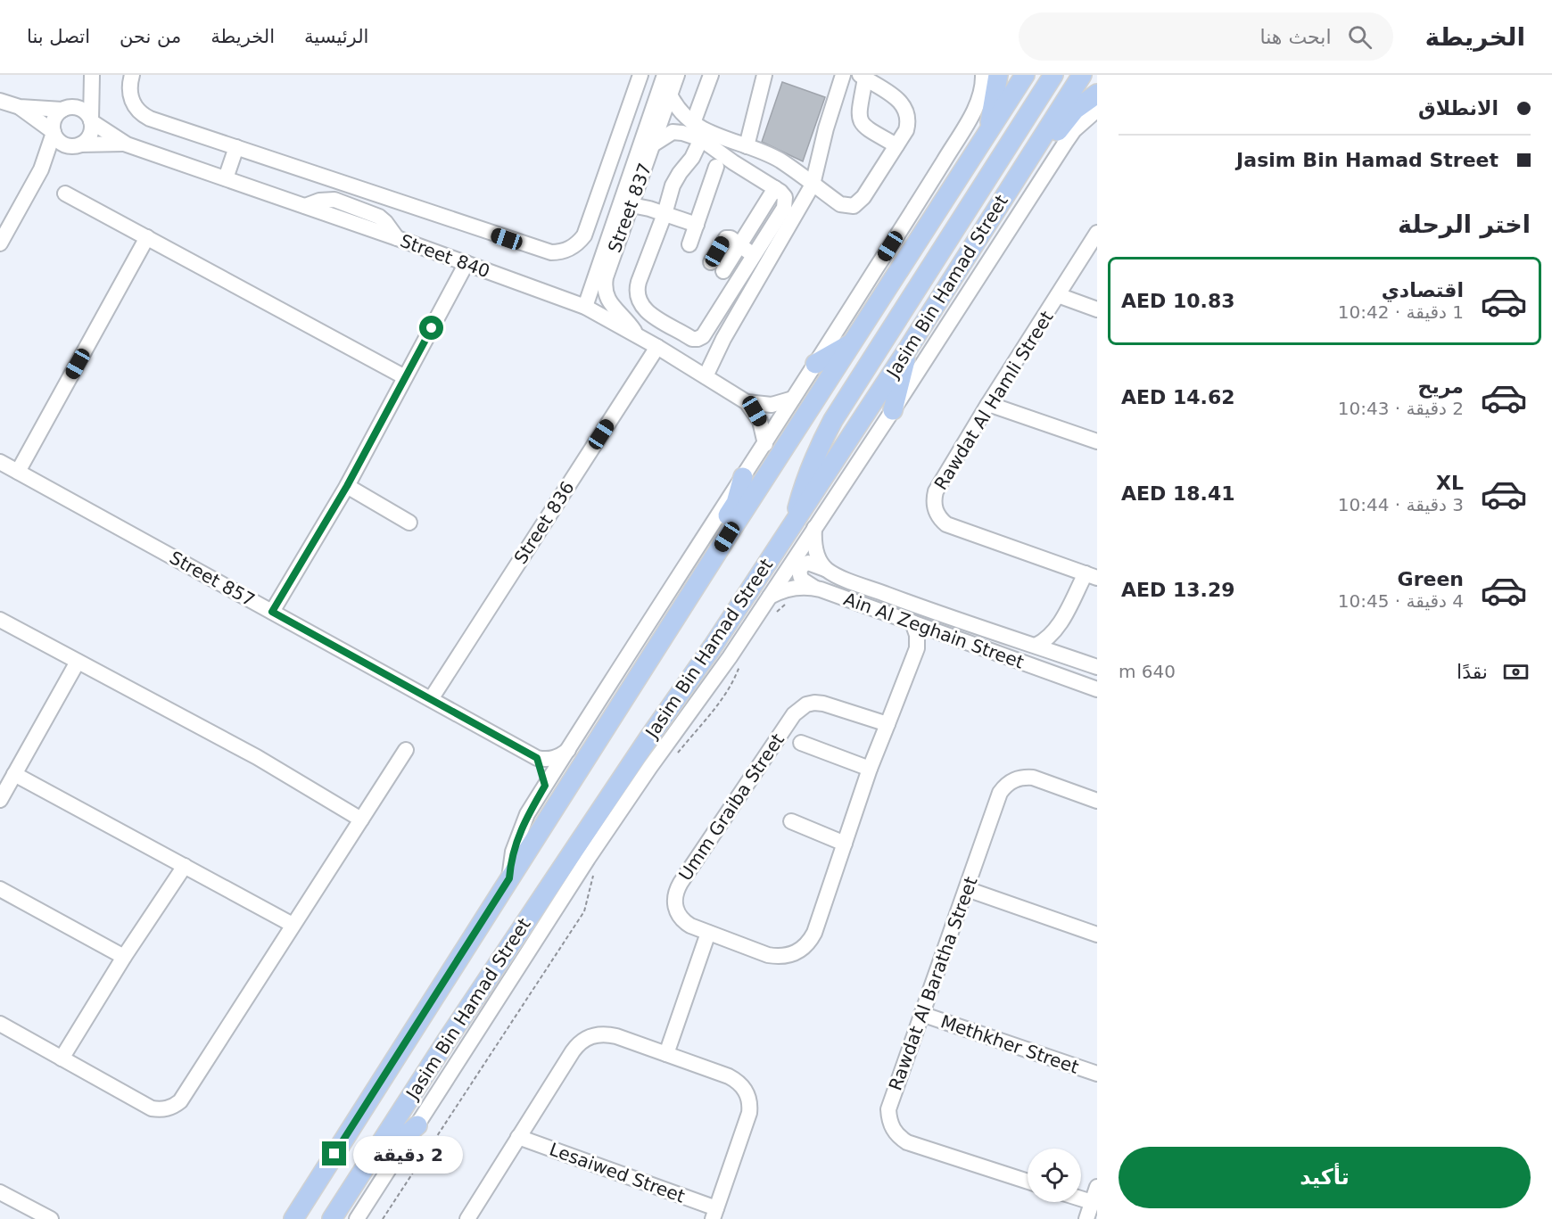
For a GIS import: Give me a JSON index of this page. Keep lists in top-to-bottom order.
{
  "streets": {
    "main road": ["Jasim Bin Hamad Street"],
    "street": [
      "Street 837",
      "Street 840",
      "Rawdat Al Hamli Street",
      "Street 836",
      "Street 857",
      "Ain Al Zeghain Street",
      "Umm Graiba Street",
      "Rawdat Al Baratha Street",
      "Methkher Street",
      "Lesaiwed Street"
    ]
  },
  "crossings": [
    ["Street 837", "Street 840"],
    ["Street 840", "Jasim Bin Hamad Street"],
    ["Street 840", "Street 836"],
    ["Jasim Bin Hamad Street", "Ain Al Zeghain Street"],
    ["Rawdat Al Hamli Street", "Ain Al Zeghain Street"],
    ["Street 836", "Street 857"],
    ["Ain Al Zeghain Street", "Umm Graiba Street"],
    ["Rawdat Al Baratha Street", "Methkher Street"]
  ],
  "page": {
    "header": "الخريطة",
    "search": "ابحث هنا",
    "nav": [
      "الرئيسية",
      "الخريطة",
      "من نحن",
      "اتصل بنا"
    ],
    "banner": ["الانطلاق", "Jasim Bin Hamad Street"],
    "heading": "اختر الرحلة",
    "list": [
      {
        "name": "اقتصادي",
        "note": "1 دقيقة · 10:42",
        "value": "AED 10.83"
      },
      {
        "name": "مريح",
        "note": "2 دقيقة · 10:43",
        "value": "AED 14.62"
      },
      {
        "name": "XL",
        "note": "3 دقيقة · 10:44",
        "value": "AED 18.41"
      },
      {
        "name": "Green",
        "note": "4 دقيقة · 10:45",
        "value": "AED 13.29"
      }
    ],
    "pay": ["نقدًا", "640 m"],
    "buttons": "تأكيد",
    "bubble": "2 دقيقة"
  }
}
